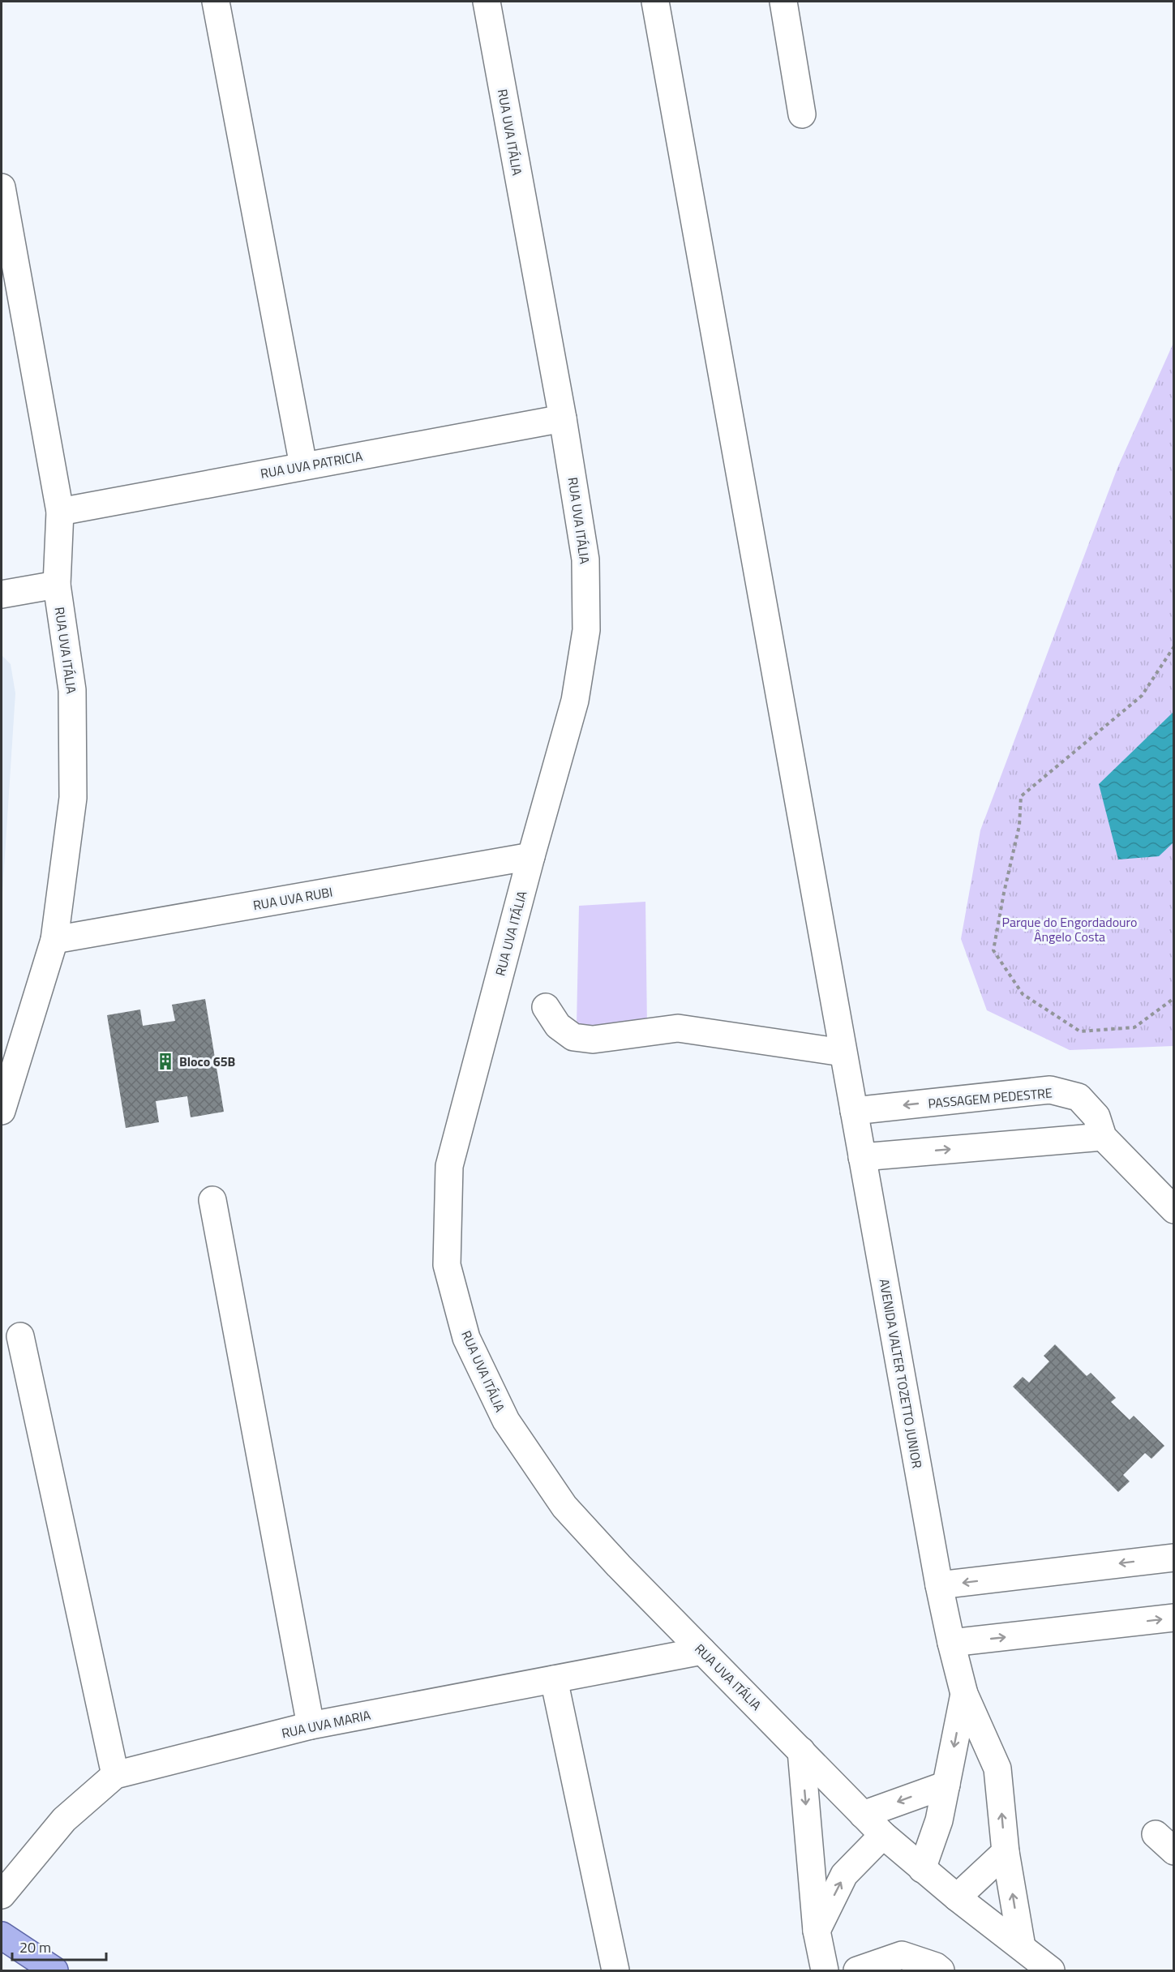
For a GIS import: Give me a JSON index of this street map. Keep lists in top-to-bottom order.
{
  "streets": {
    "street": [
      "RUA UVA ITÁLIA",
      "RUA UVA PATRICIA",
      "RUA UVA RUBI",
      "PASSAGEM PEDESTRE",
      "AVENIDA VALTER TOZETTO JUNIOR",
      "RUA UVA MARIA"
    ]
  },
  "crossings": [
    ["RUA UVA ITÁLIA", "RUA UVA PATRICIA"],
    ["RUA UVA ITÁLIA", "RUA UVA RUBI"],
    ["RUA UVA ITÁLIA", "AVENIDA VALTER TOZETTO JUNIOR"],
    ["RUA UVA ITÁLIA", "RUA UVA MARIA"],
    ["PASSAGEM PEDESTRE", "AVENIDA VALTER TOZETTO JUNIOR"]
  ],
  "parks": ["Parque do Engordadouro Ângelo Costa"],
  "places": {
    "building": ["Bloco 65B"]
  },
  "scale_bar": "20 m"
}
